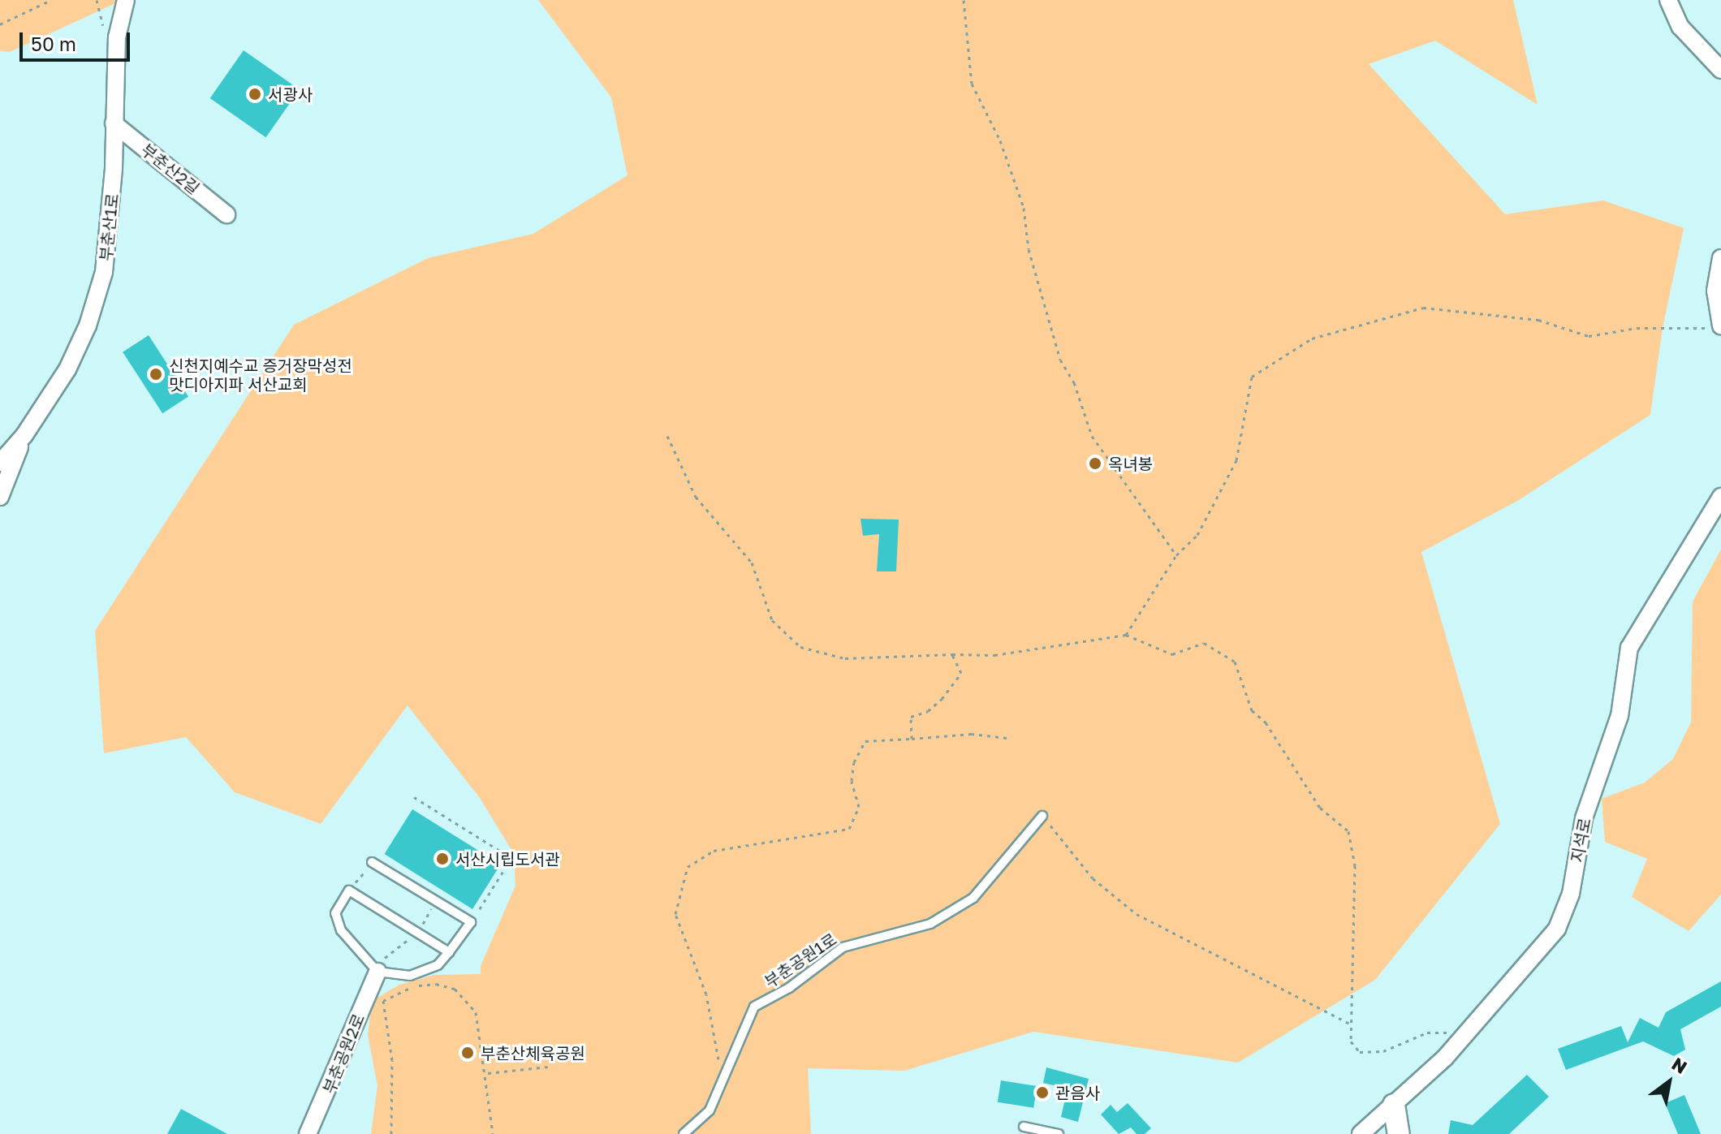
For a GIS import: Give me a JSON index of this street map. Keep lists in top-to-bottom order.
{
  "streets": {
    "street": [
      "부춘산2길",
      "부춘산1로",
      "지석로",
      "부춘공원2로"
    ],
    "lane": ["부춘공원1로"]
  },
  "crossings": [
    ["부춘산2길", "부춘산1로"]
  ],
  "places": [
    "서광사",
    "신천지예수교 증거장막성전 맛디아지파 서산교회",
    "옥녀봉",
    "서산시립도서관",
    "부춘산체육공원",
    "관음사"
  ],
  "scale_bar": "50 m",
  "north": "top right"
}
